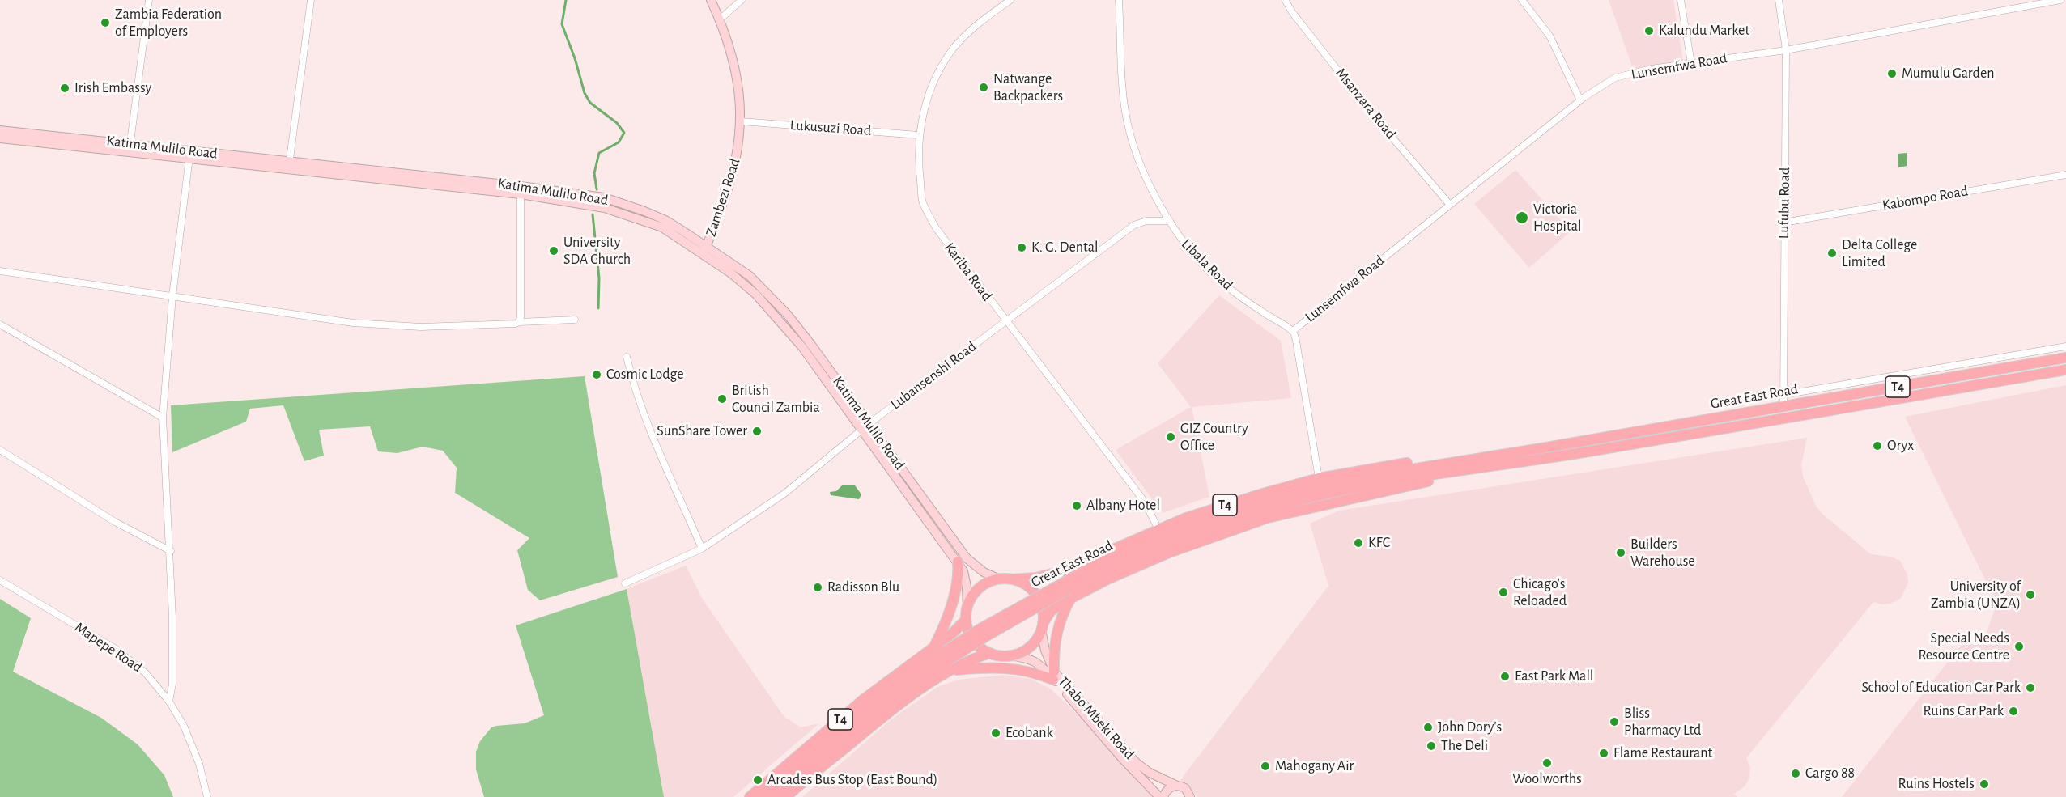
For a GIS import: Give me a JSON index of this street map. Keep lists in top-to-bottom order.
{
  "streets": {
    "main road": [
      "Katima Mulilo Road",
      "Zambezi Road",
      "T4",
      "Great East Road",
      "Thabo Mbeki Road"
    ],
    "street": [
      "Lunsemfwa Road",
      "Msanzara Road",
      "Lukusuzi Road",
      "Kabompo Road",
      "Lufubu Road",
      "Libala Road",
      "Kariba Road",
      "Lubansenshi Road",
      "Mapepe Road"
    ]
  },
  "crossings": [
    ["Lunsemfwa Road", "Msanzara Road"],
    ["Lunsemfwa Road", "Lufubu Road"],
    ["Lunsemfwa Road", "Libala Road"],
    ["Lukusuzi Road", "Zambezi Road"],
    ["Lukusuzi Road", "Kariba Road"],
    ["Katima Mulilo Road", "Zambezi Road"],
    ["Katima Mulilo Road", "Lubansenshi Road"],
    ["Katima Mulilo Road", "T4"],
    ["Katima Mulilo Road", "Great East Road"],
    ["Katima Mulilo Road", "Thabo Mbeki Road"],
    ["Kabompo Road", "Lufubu Road"],
    ["Lufubu Road", "Great East Road"],
    ["Libala Road", "Lubansenshi Road"],
    ["Kariba Road", "Lubansenshi Road"],
    ["Kariba Road", "Great East Road"],
    ["T4", "Great East Road"],
    ["T4", "Thabo Mbeki Road"],
    ["Great East Road", "Thabo Mbeki Road"]
  ],
  "places": [
    "Zambia Federation of Employers",
    "Kalundu Market",
    "Mumulu Garden",
    "Natwange Backpackers",
    "Irish Embassy",
    "Victoria Hospital",
    "K. G. Dental",
    "University SDA Church",
    "Delta College Limited",
    "Cosmic Lodge",
    "British Council Zambia",
    "SunShare Tower",
    "GIZ Country Office",
    "Oryx",
    "Albany Hotel",
    "KFC",
    "Builders Warehouse",
    "Radisson Blu",
    "Chicago's Reloaded",
    "University of Zambia (UNZA)",
    "Special Needs Resource Centre",
    "East Park Mall",
    "School of Education Car Park",
    "Ruins Car Park",
    "Bliss Pharmacy Ltd",
    "John Dory's",
    "Ecobank",
    "The Deli",
    "Flame Restaurant",
    "Woolworths",
    "Mahogany Air",
    "Cargo 88",
    "Arcades Bus Stop (East Bound)",
    "Ruins Hostels"
  ]
}
